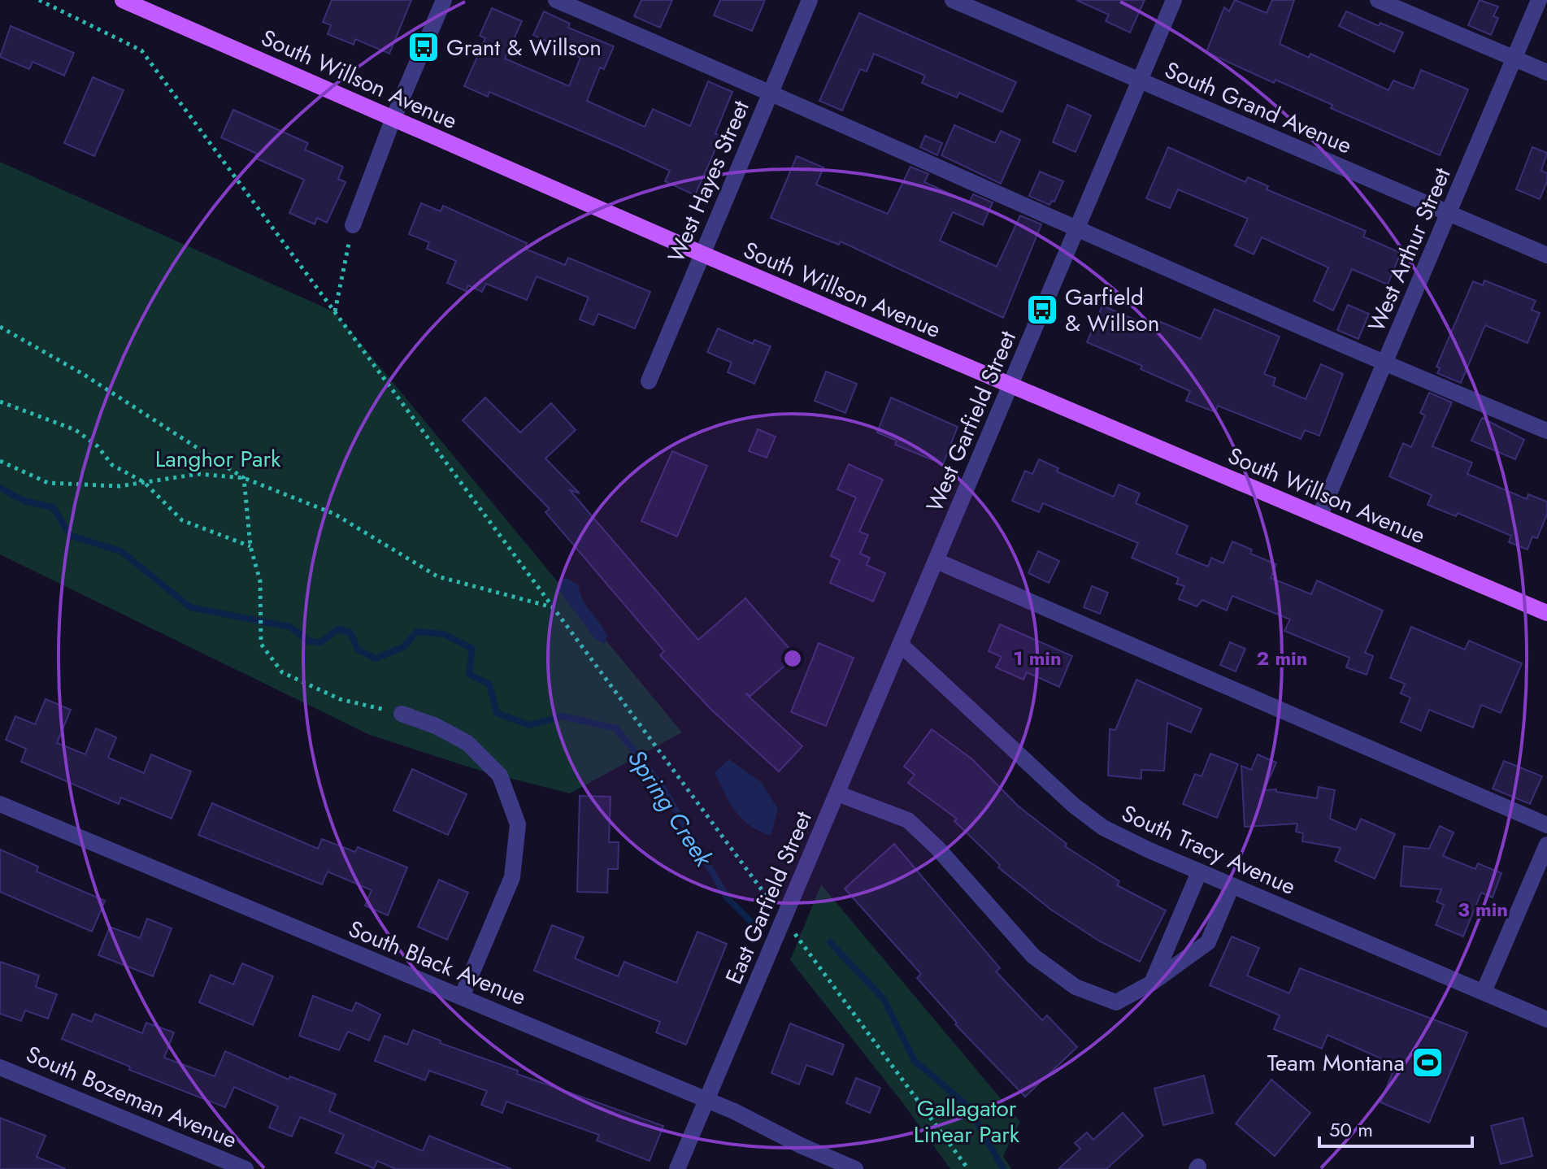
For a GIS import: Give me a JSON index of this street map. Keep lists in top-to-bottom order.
{
  "streets": {
    "main road": ["South Willson Avenue"],
    "street": [
      "South Grand Avenue",
      "West Hayes Street",
      "West Arthur Street",
      "West Garfield Street",
      "South Tracy Avenue",
      "East Garfield Street",
      "South Black Avenue",
      "South Bozeman Avenue"
    ]
  },
  "crossings": [
    ["South Willson Avenue", "West Hayes Street"],
    ["South Willson Avenue", "West Arthur Street"],
    ["South Willson Avenue", "West Garfield Street"],
    ["South Grand Avenue", "West Arthur Street"],
    ["South Grand Avenue", "West Garfield Street"],
    ["West Garfield Street", "South Tracy Avenue"],
    ["West Garfield Street", "East Garfield Street"],
    ["South Tracy Avenue", "East Garfield Street"],
    ["East Garfield Street", "South Black Avenue"]
  ],
  "water": ["Spring Creek"],
  "parks": ["Langhor Park", "Gallagator Linear Park"],
  "places": {
    "bus stop": ["Grant & Willson", "Garfield & Willson"],
    "sports": ["Team Montana"]
  },
  "scale_bar": "50 m",
  "rings": ["1 min", "2 min", "3 min"]
}
